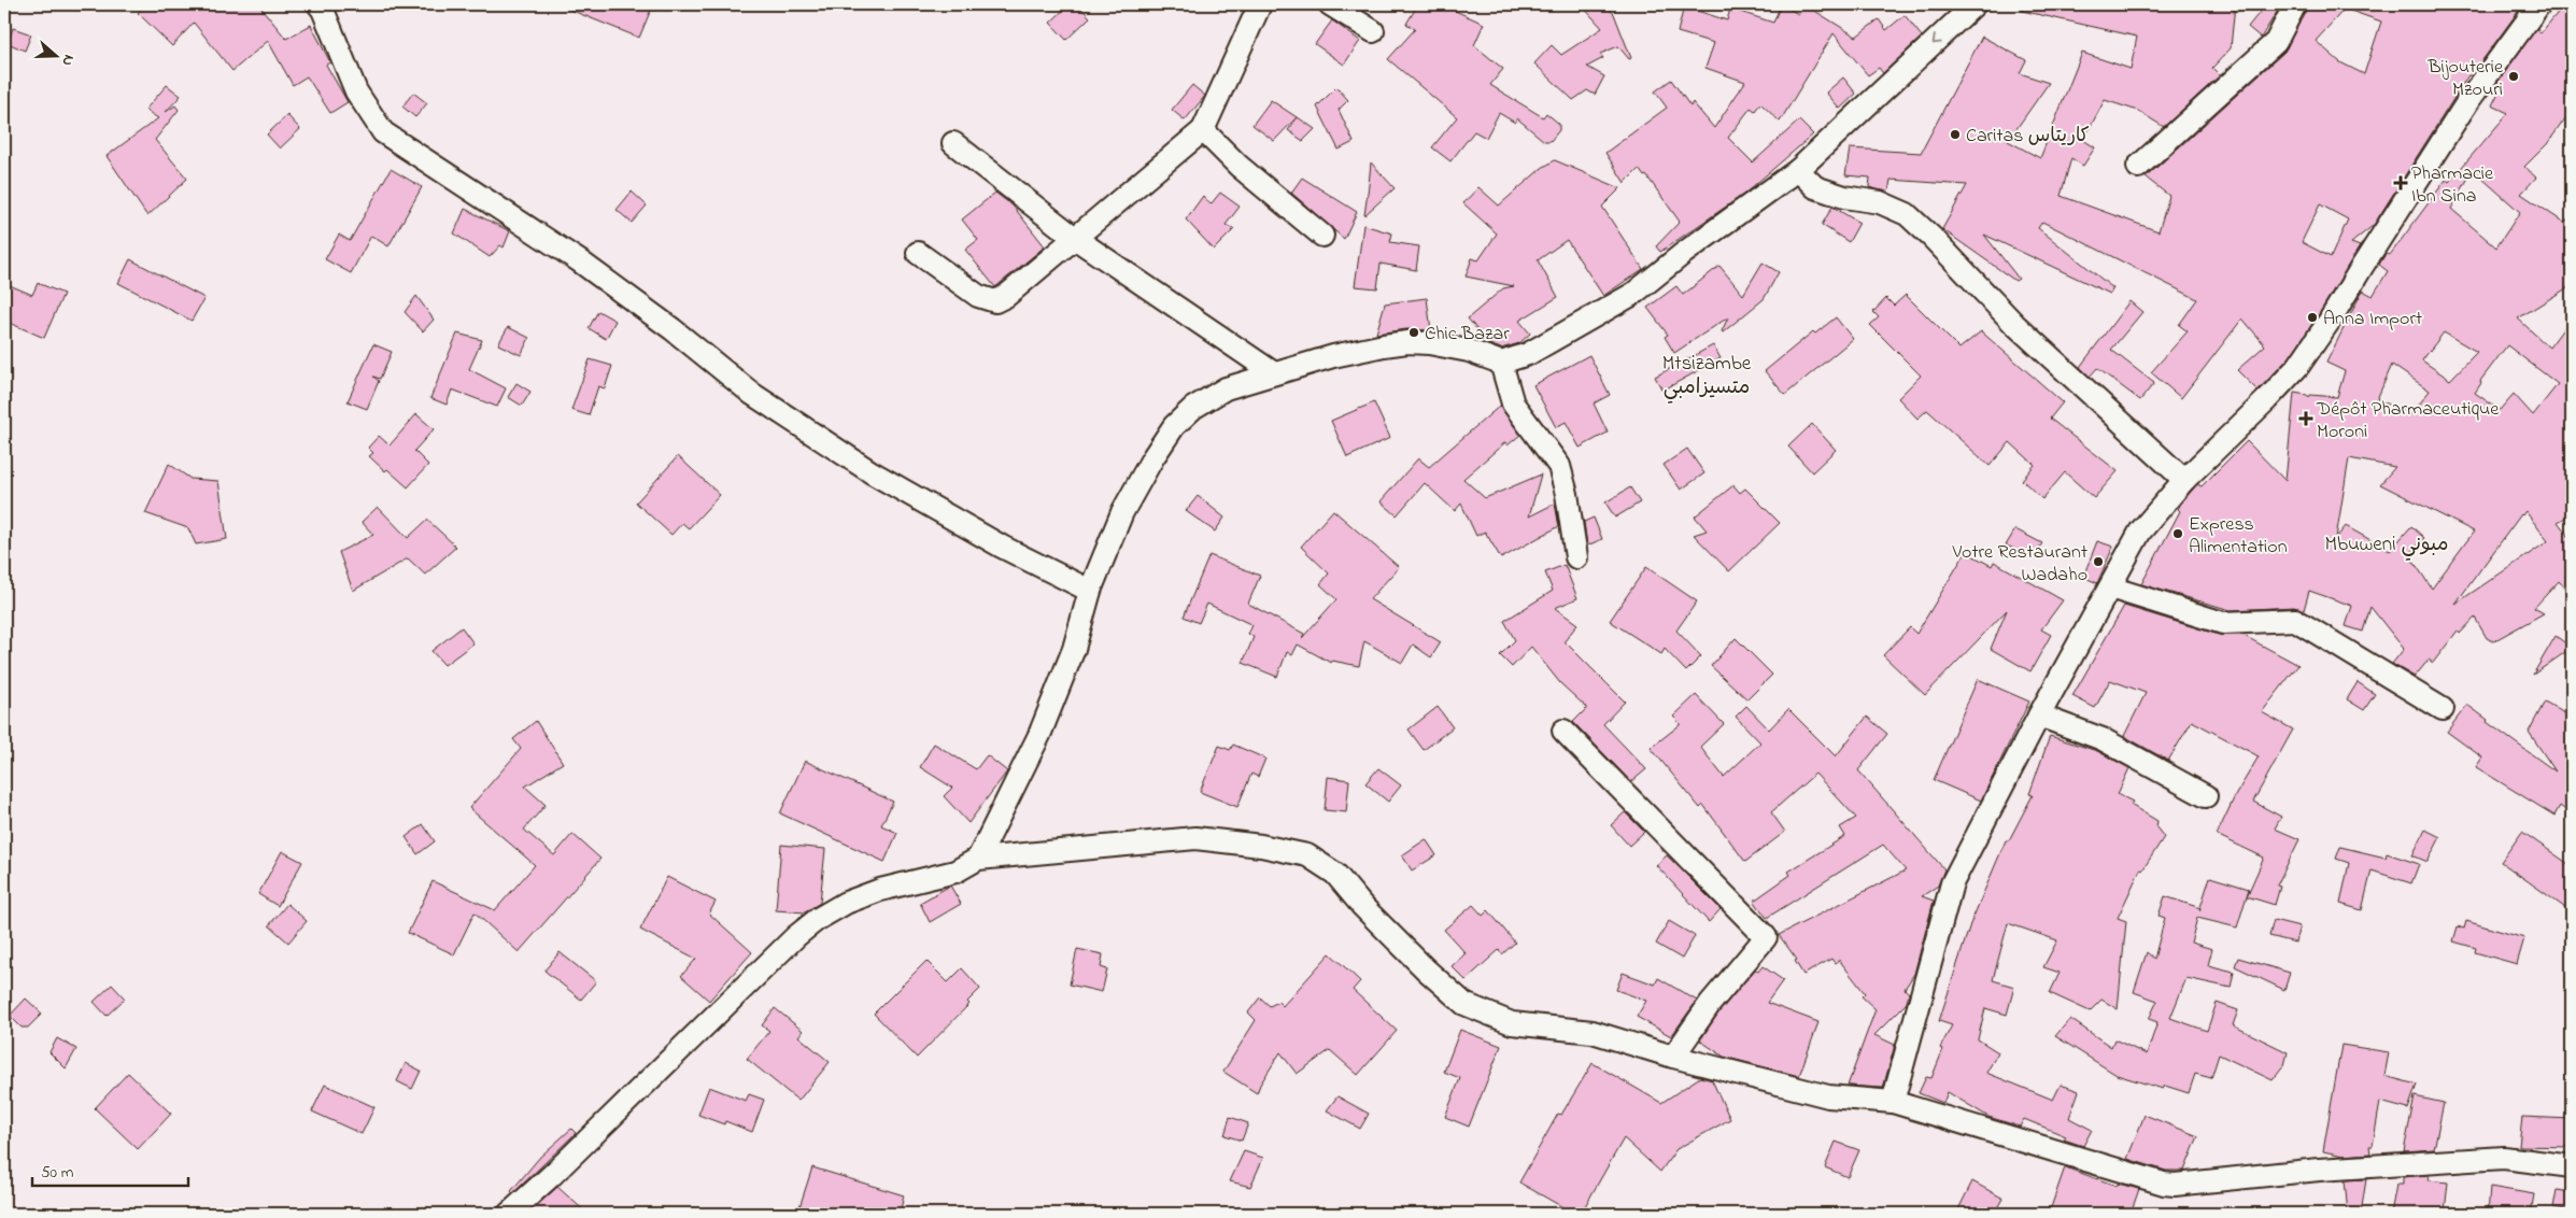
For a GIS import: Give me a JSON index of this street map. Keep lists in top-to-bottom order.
{
  "districts": ["Mtsizambe متسيزامبي", "Mbuweni مبوني"],
  "places": {
    "other": [
      "Bijouterie Mzouri",
      "Caritas كاريتاس",
      "Anna Import",
      "Chic Bazar",
      "Express Alimentation",
      "Votre Restaurant Wadaho"
    ],
    "health": ["Pharmacie Ibn Sina", "Dépôt Pharmaceutique Moroni"]
  },
  "scale_bar": "50 m",
  "north": "right"
}
